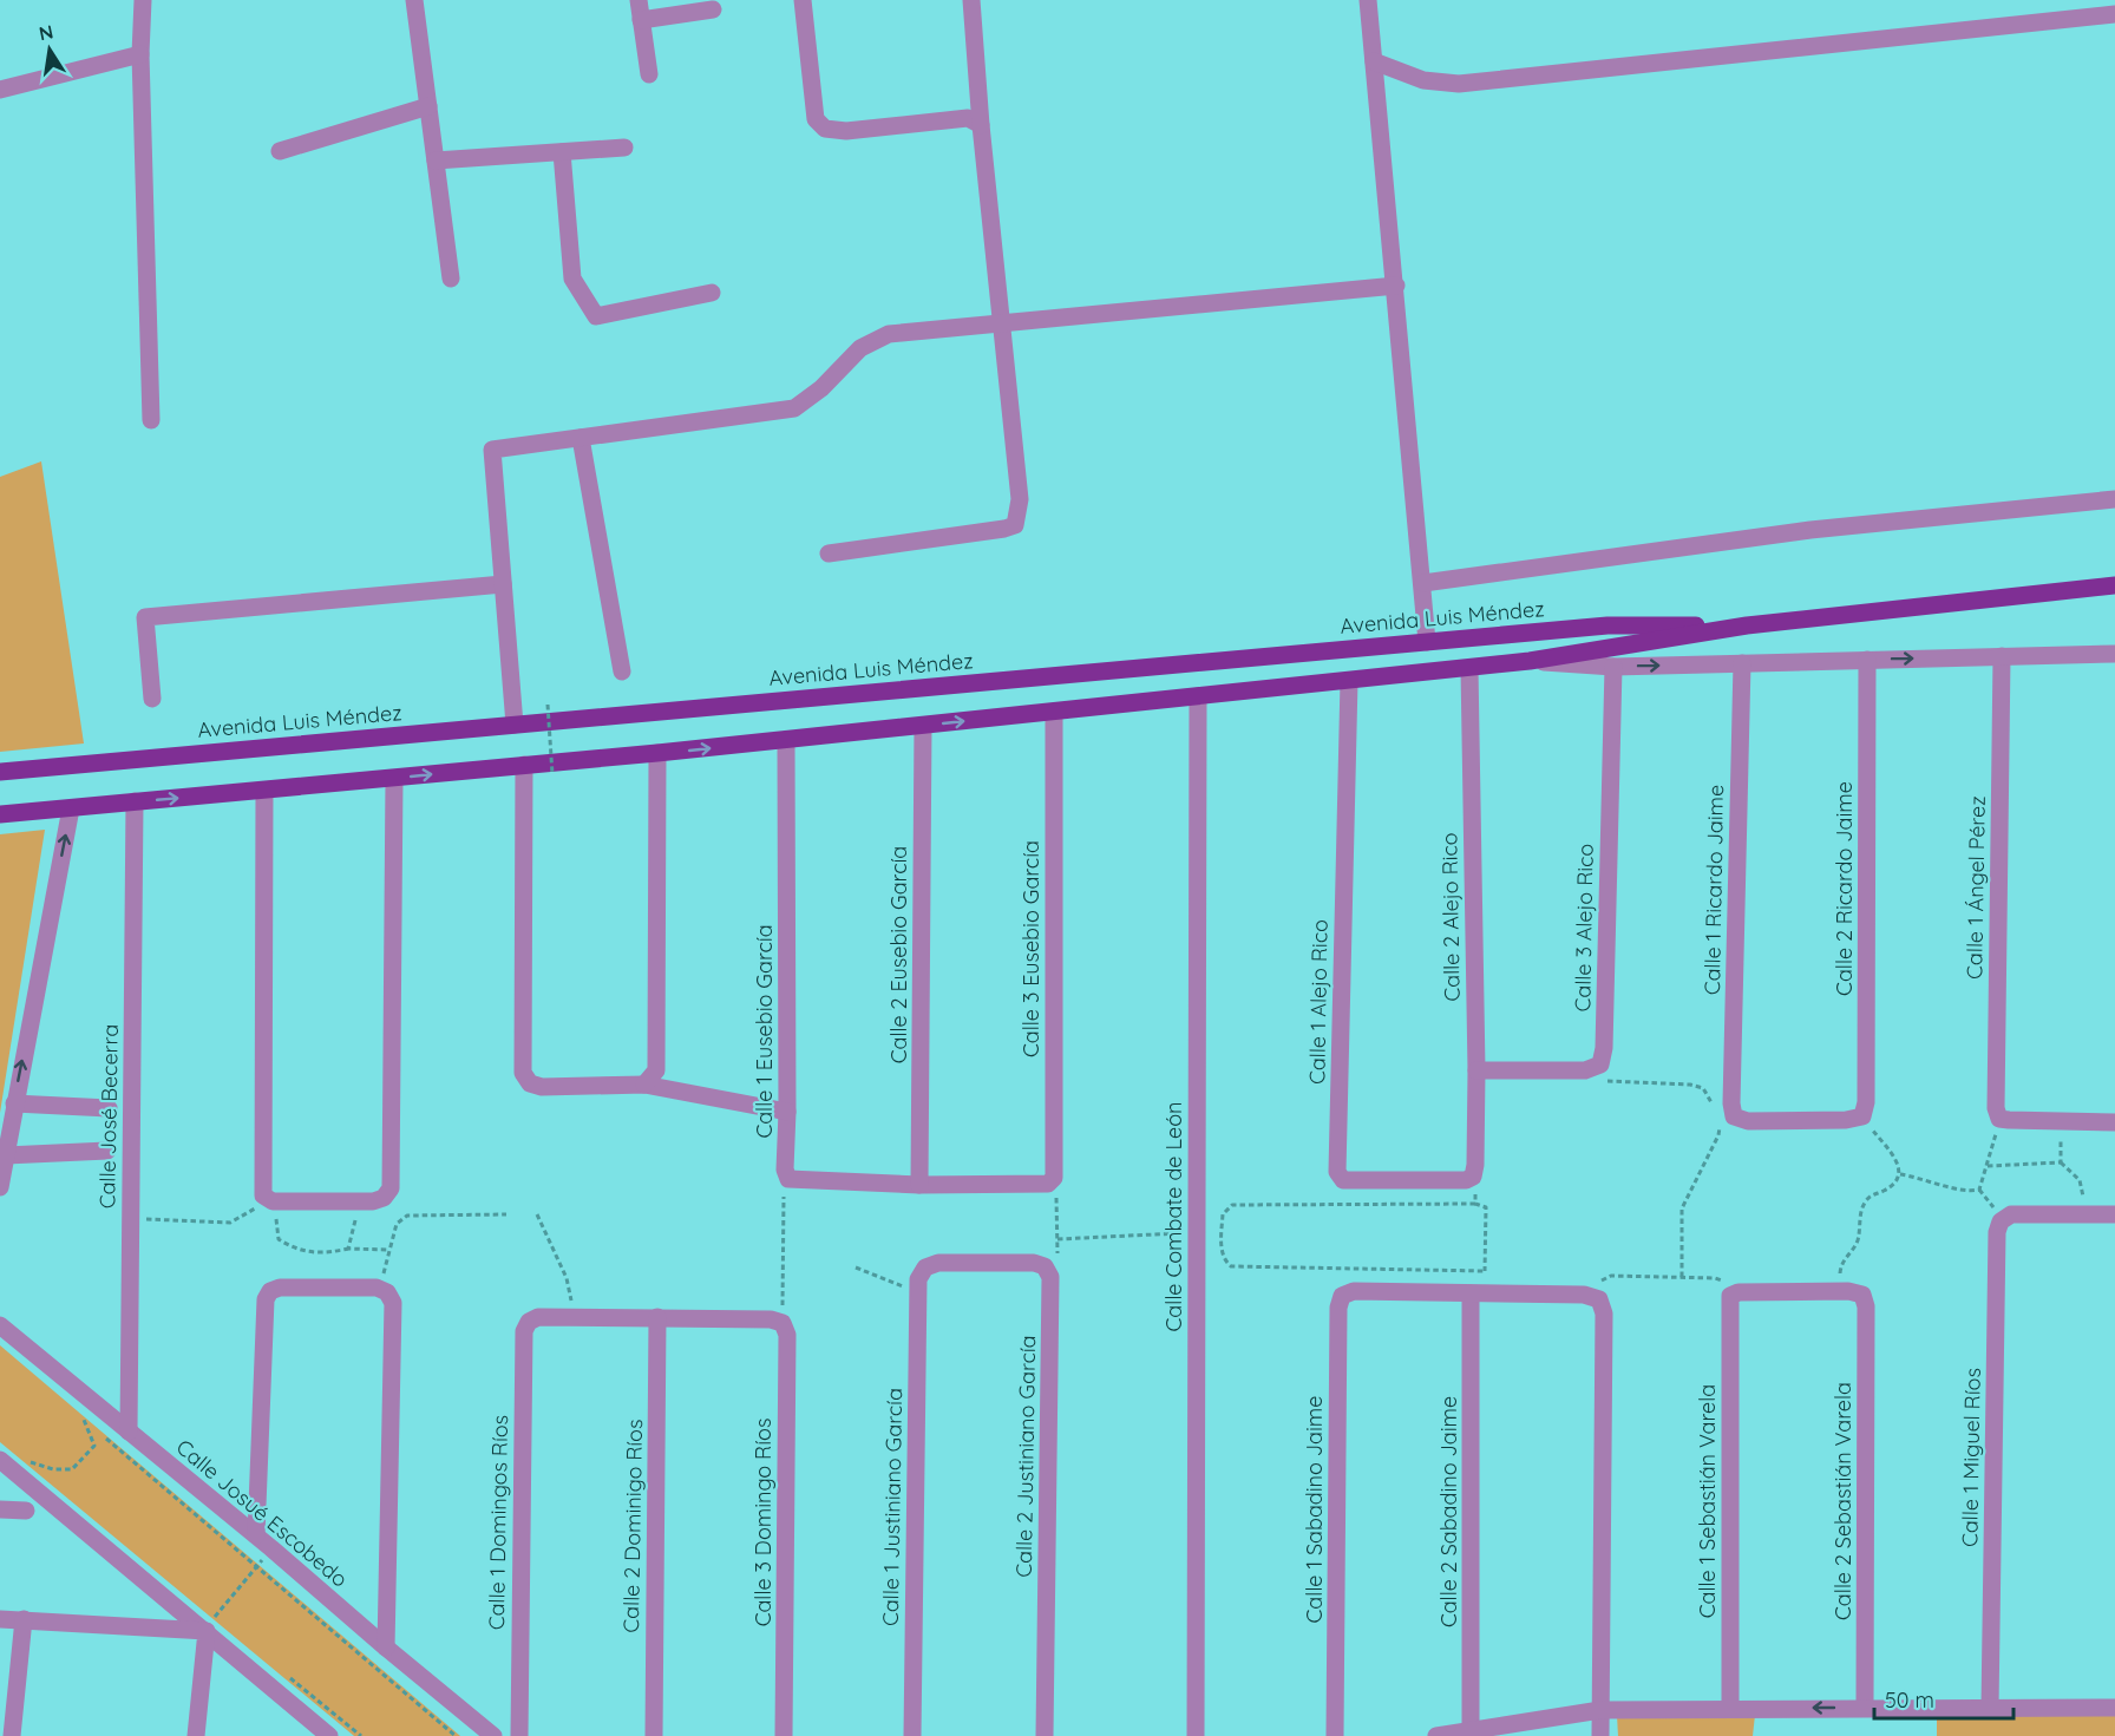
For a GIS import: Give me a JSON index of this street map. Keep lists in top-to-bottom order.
{
  "streets": {
    "main road": ["Avenida Luis Méndez"],
    "street": [
      "Calle 1 Ángel Pérez",
      "Calle 2 Ricardo Jaime",
      "Calle 1 Ricardo Jaime",
      "Calle 2 Alejo Rico",
      "Calle 3 Alejo Rico",
      "Calle 3 Eusebio García",
      "Calle 2 Eusebio García",
      "Calle 1 Alejo Rico",
      "Calle 1 Eusebio García",
      "Calle José Becerra",
      "Calle Combate de León",
      "Calle 2 Justiniano García",
      "Calle 1 Miguel Ríos",
      "Calle 1 Sebastián Varela",
      "Calle 2 Sebastián Varela",
      "Calle 1 Justiniano García",
      "Calle 1 Sabadino Jaime",
      "Calle 2 Sabadino Jaime",
      "Calle Josué Escobedo",
      "Calle 1 Domingos Ríos",
      "Calle 3 Domingo Ríos",
      "Calle 2 Dominigo Ríos"
    ]
  },
  "crossings": [
    ["Avenida Luis Méndez", "Calle 1 Ángel Pérez"],
    ["Avenida Luis Méndez", "Calle 2 Ricardo Jaime"],
    ["Avenida Luis Méndez", "Calle 1 Ricardo Jaime"],
    ["Avenida Luis Méndez", "Calle 2 Alejo Rico"],
    ["Avenida Luis Méndez", "Calle 3 Alejo Rico"],
    ["Avenida Luis Méndez", "Calle 3 Eusebio García"],
    ["Avenida Luis Méndez", "Calle 2 Eusebio García"],
    ["Avenida Luis Méndez", "Calle 1 Alejo Rico"],
    ["Avenida Luis Méndez", "Calle 1 Eusebio García"],
    ["Avenida Luis Méndez", "Calle José Becerra"],
    ["Avenida Luis Méndez", "Calle Combate de León"],
    ["Calle 2 Alejo Rico", "Calle 1 Alejo Rico"],
    ["Calle José Becerra", "Calle Josué Escobedo"],
    ["Calle 1 Sabadino Jaime", "Calle 2 Sabadino Jaime"]
  ],
  "scale_bar": "50 m",
  "north": "top"
}
